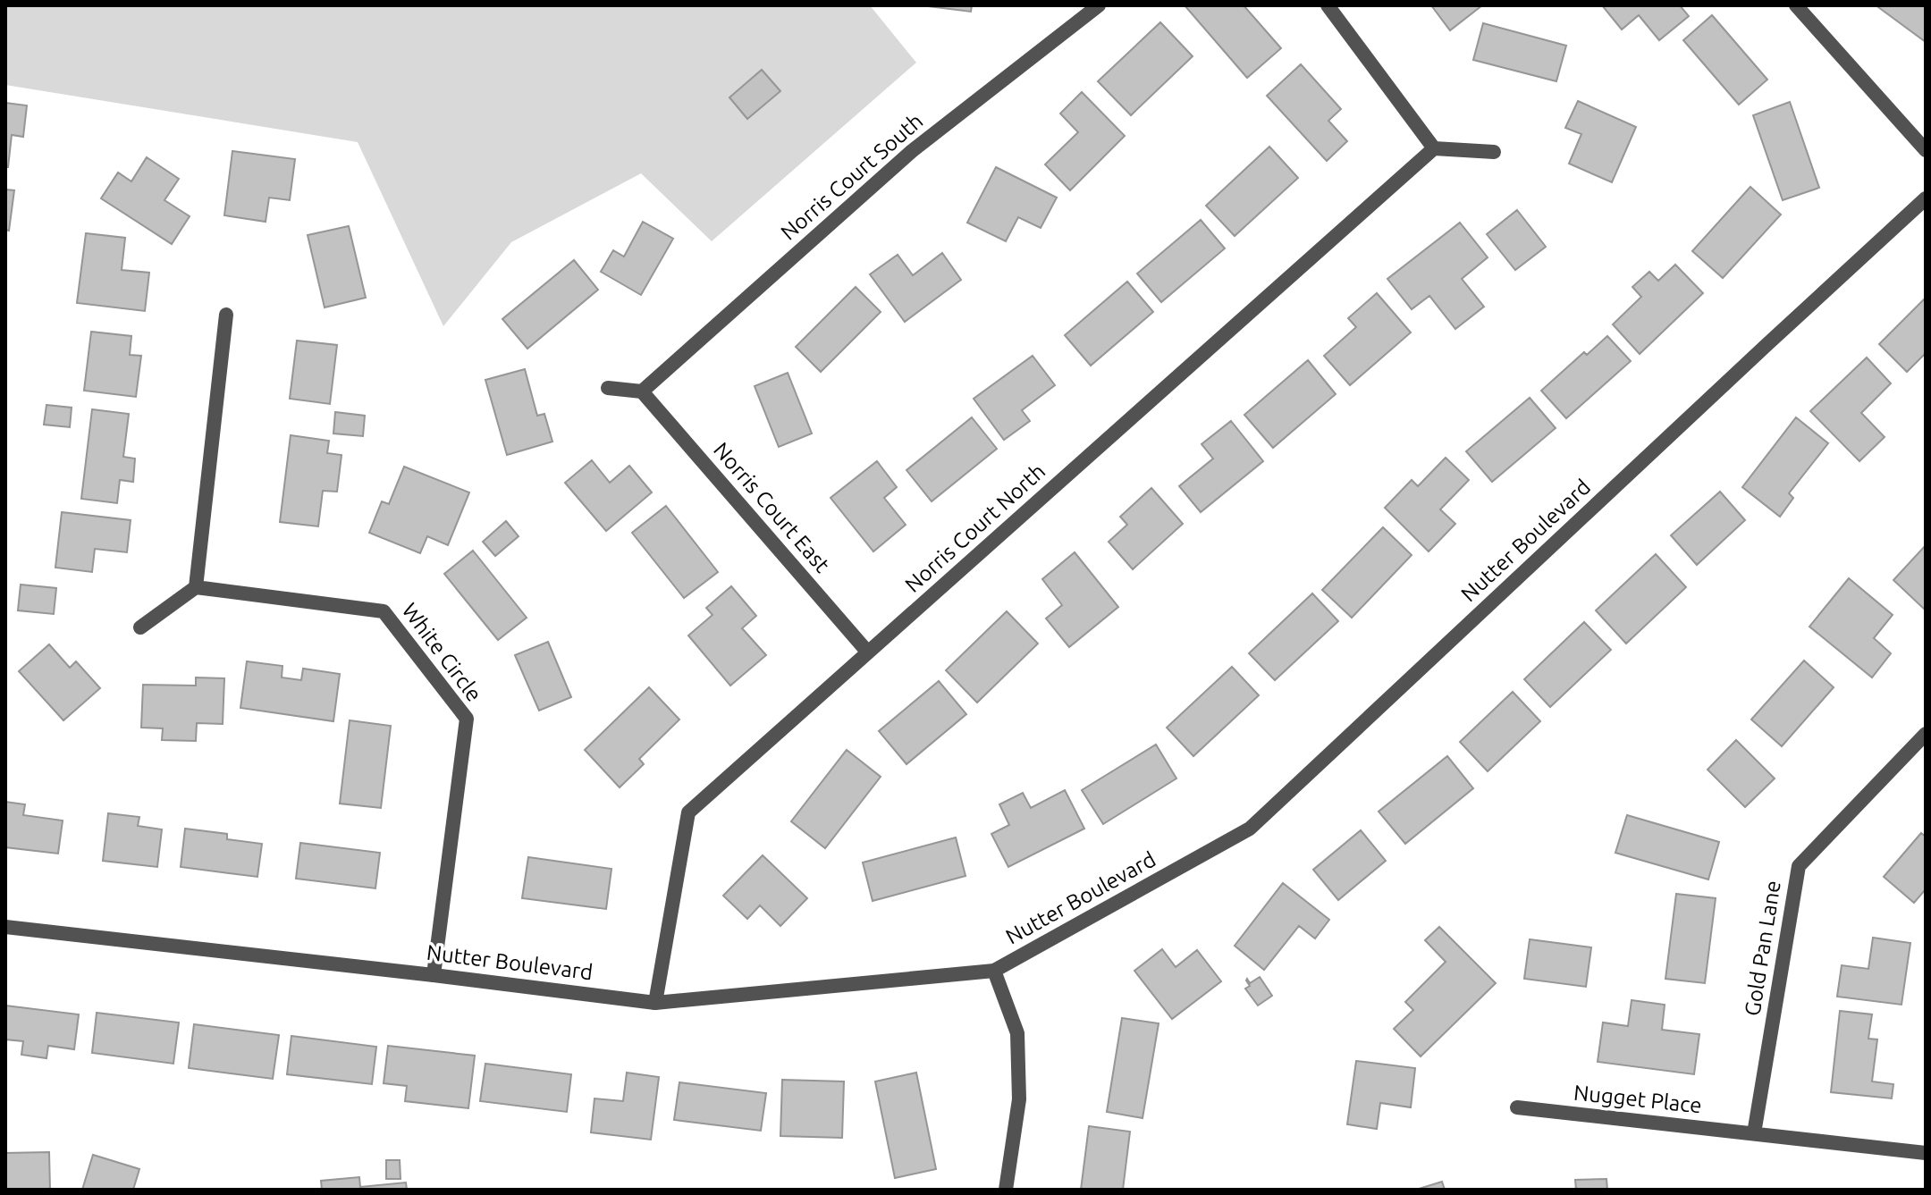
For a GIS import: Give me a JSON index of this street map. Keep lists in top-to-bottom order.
{
  "streets": {
    "street": [
      "Norris Court South",
      "Norris Court East",
      "Norris Court North",
      "Nutter Boulevard",
      "White Circle",
      "Gold Pan Lane",
      "Nugget Place"
    ]
  },
  "crossings": [
    ["Norris Court South", "Norris Court East"],
    ["Norris Court East", "Norris Court North"],
    ["Norris Court North", "Nutter Boulevard"],
    ["Nutter Boulevard", "White Circle"],
    ["Gold Pan Lane", "Nugget Place"]
  ]
}
